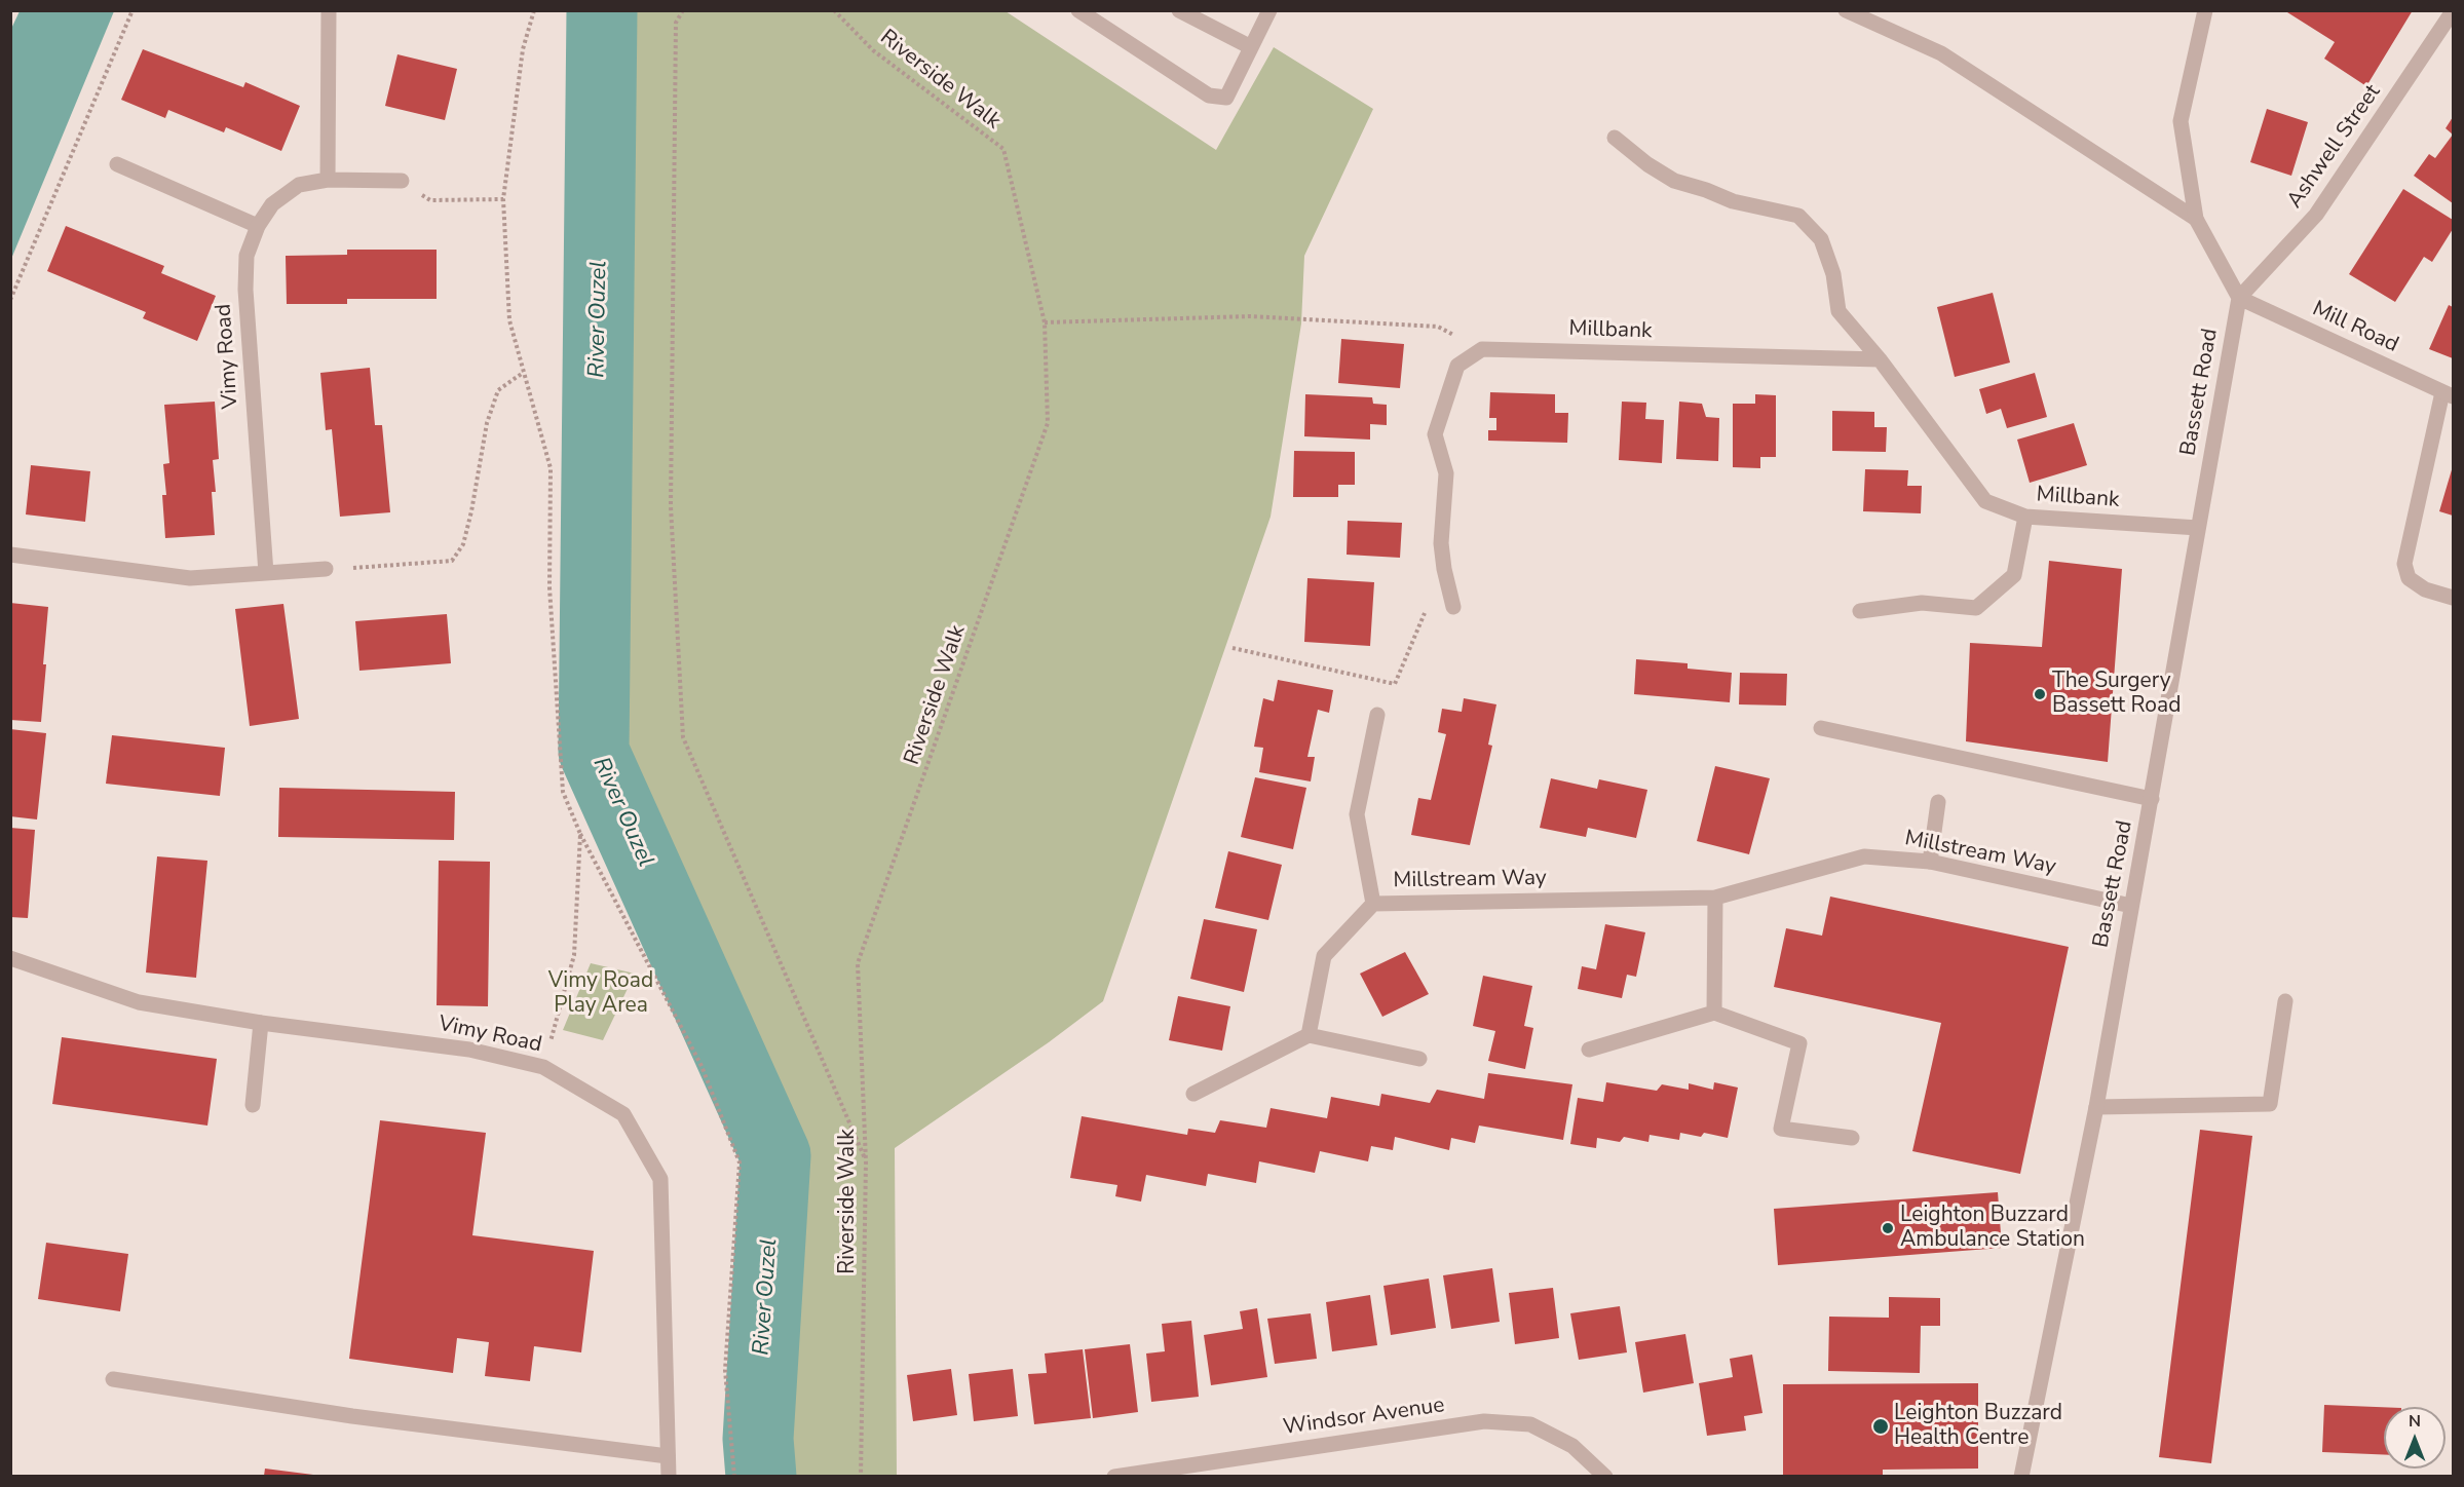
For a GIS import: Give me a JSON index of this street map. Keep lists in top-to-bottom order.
{
  "streets": {
    "street": [
      "Ashwell Street",
      "Mill Road",
      "Millbank",
      "Vimy Road",
      "Bassett Road",
      "Millstream Way",
      "Windsor Avenue"
    ],
    "path": ["Riverside Walk"]
  },
  "crossings": [
    ["Ashwell Street", "Mill Road"],
    ["Ashwell Street", "Bassett Road"],
    ["Mill Road", "Bassett Road"],
    ["Millbank", "Bassett Road"],
    ["Bassett Road", "Millstream Way"]
  ],
  "water": ["River Ouzel"],
  "parks": ["Vimy Road Play Area"],
  "places": ["The Surgery Bassett Road", "Leighton Buzzard Ambulance Station", "Leighton Buzzard Health Centre"],
  "north": "top"
}
